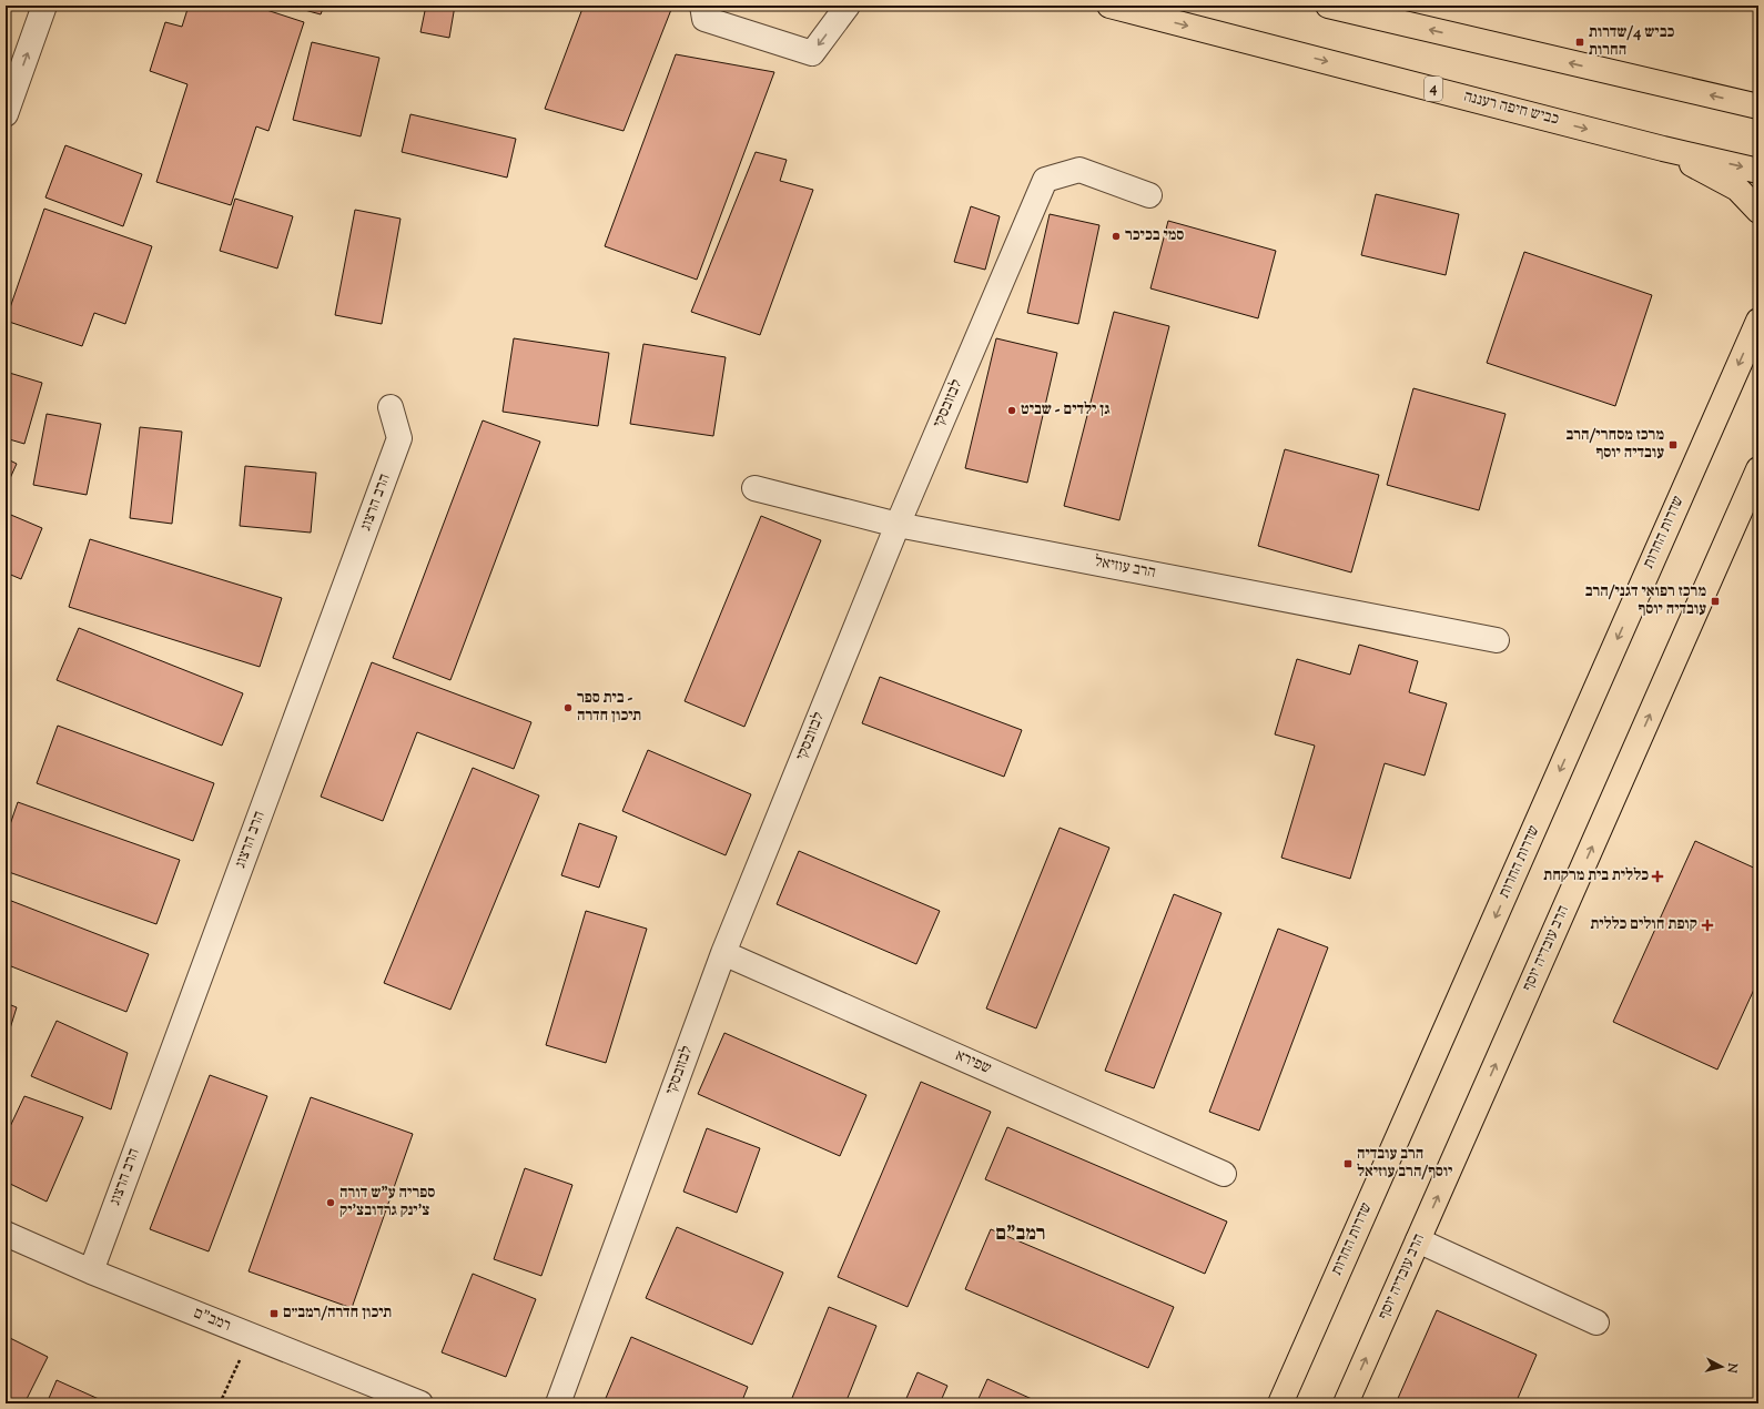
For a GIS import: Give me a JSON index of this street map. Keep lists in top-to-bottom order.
{
  "streets": {
    "main road": [
      "4",
      "כביש חיפה רעננה",
      "שדרות החרות",
      "הרב עובדיה יוסף"
    ],
    "street": [
      "לבזובסקי",
      "הרב הרצוג",
      "הרב עוזיאל",
      "שפירא",
      "רמב\"ם"
    ]
  },
  "crossings": [
    ["לבזובסקי", "הרב עוזיאל"],
    ["לבזובסקי", "שפירא"],
    ["הרב הרצוג", "רמב\"ם"]
  ],
  "one_way": ["שדרות החרות", "הרב עובדיה יוסף"],
  "districts": ["רמב\"ם"],
  "places": {
    "transit": [
      "כביש 4/שדרות החרות",
      "מרכז מסחרי/הרב עובדיה יוסף",
      "מרכז רפואי דגני/הרב עובדיה יוסף",
      "הרב עובדיה יוסף/הרב עוזיאל",
      "תיכון חדרה/רמב״ם"
    ],
    "other": [
      "סמי בכיכר",
      "גן ילדים - שביט",
      "בית ספר - תיכון חדרה",
      "ספריה ע\"ש דורה צ'ינק גרדובצ'יק"
    ],
    "health": ["כללית בית מרקחת", "קופת חולים כללית"]
  },
  "north": "right"
}
